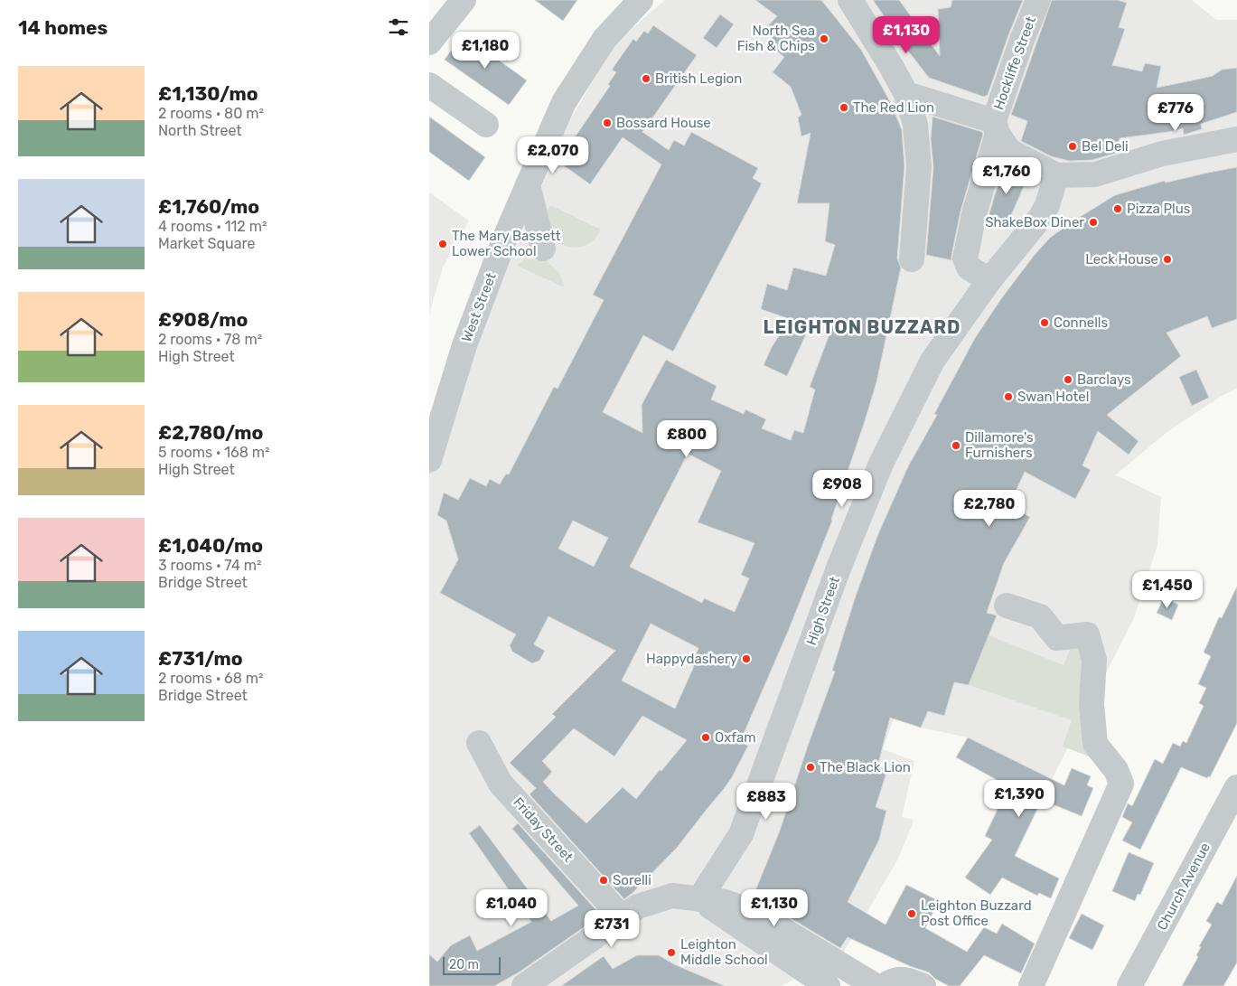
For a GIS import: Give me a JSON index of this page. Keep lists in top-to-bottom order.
{
  "streets": {
    "street": [
      "Hockliffe Street",
      "West Street",
      "High Street",
      "Friday Street",
      "Church Avenue"
    ]
  },
  "crossings": [
    ["Hockliffe Street", "High Street"]
  ],
  "districts": ["LEIGHTON BUZZARD"],
  "places": [
    "North Sea Fish & Chips",
    "British Legion",
    "The Red Lion",
    "Bossard House",
    "Bel Deli",
    "Pizza Plus",
    "ShakeBox Diner",
    "The Mary Bassett Lower School",
    "Leck House",
    "Connells",
    "Barclays",
    "Swan Hotel",
    "Dillamore's Furnishers",
    "Happydashery",
    "Oxfam",
    "The Black Lion",
    "Sorelli",
    "Leighton Buzzard Post Office",
    "Leighton Middle School"
  ],
  "scale_bar": "20 m",
  "page": {
    "heading": "14 homes",
    "price": [
      "£1,130",
      "£1,180",
      "£776",
      "£2,070",
      "£1,760",
      "£800",
      "£908",
      "£2,780",
      "£1,450",
      "£1,390",
      "£883",
      "£1,040",
      "£1,130",
      "£731"
    ],
    "list": [
      {
        "name": "£1,130/mo",
        "note": "2 rooms · 80 m² · North Street"
      },
      {
        "name": "£1,760/mo",
        "note": "4 rooms · 112 m² · Market Square"
      },
      {
        "name": "£908/mo",
        "note": "2 rooms · 78 m² · High Street"
      },
      {
        "name": "£2,780/mo",
        "note": "5 rooms · 168 m² · High Street"
      },
      {
        "name": "£1,040/mo",
        "note": "3 rooms · 74 m² · Bridge Street"
      },
      {
        "name": "£731/mo",
        "note": "2 rooms · 68 m² · Bridge Street"
      }
    ],
    "scale": "20 m"
  }
}
